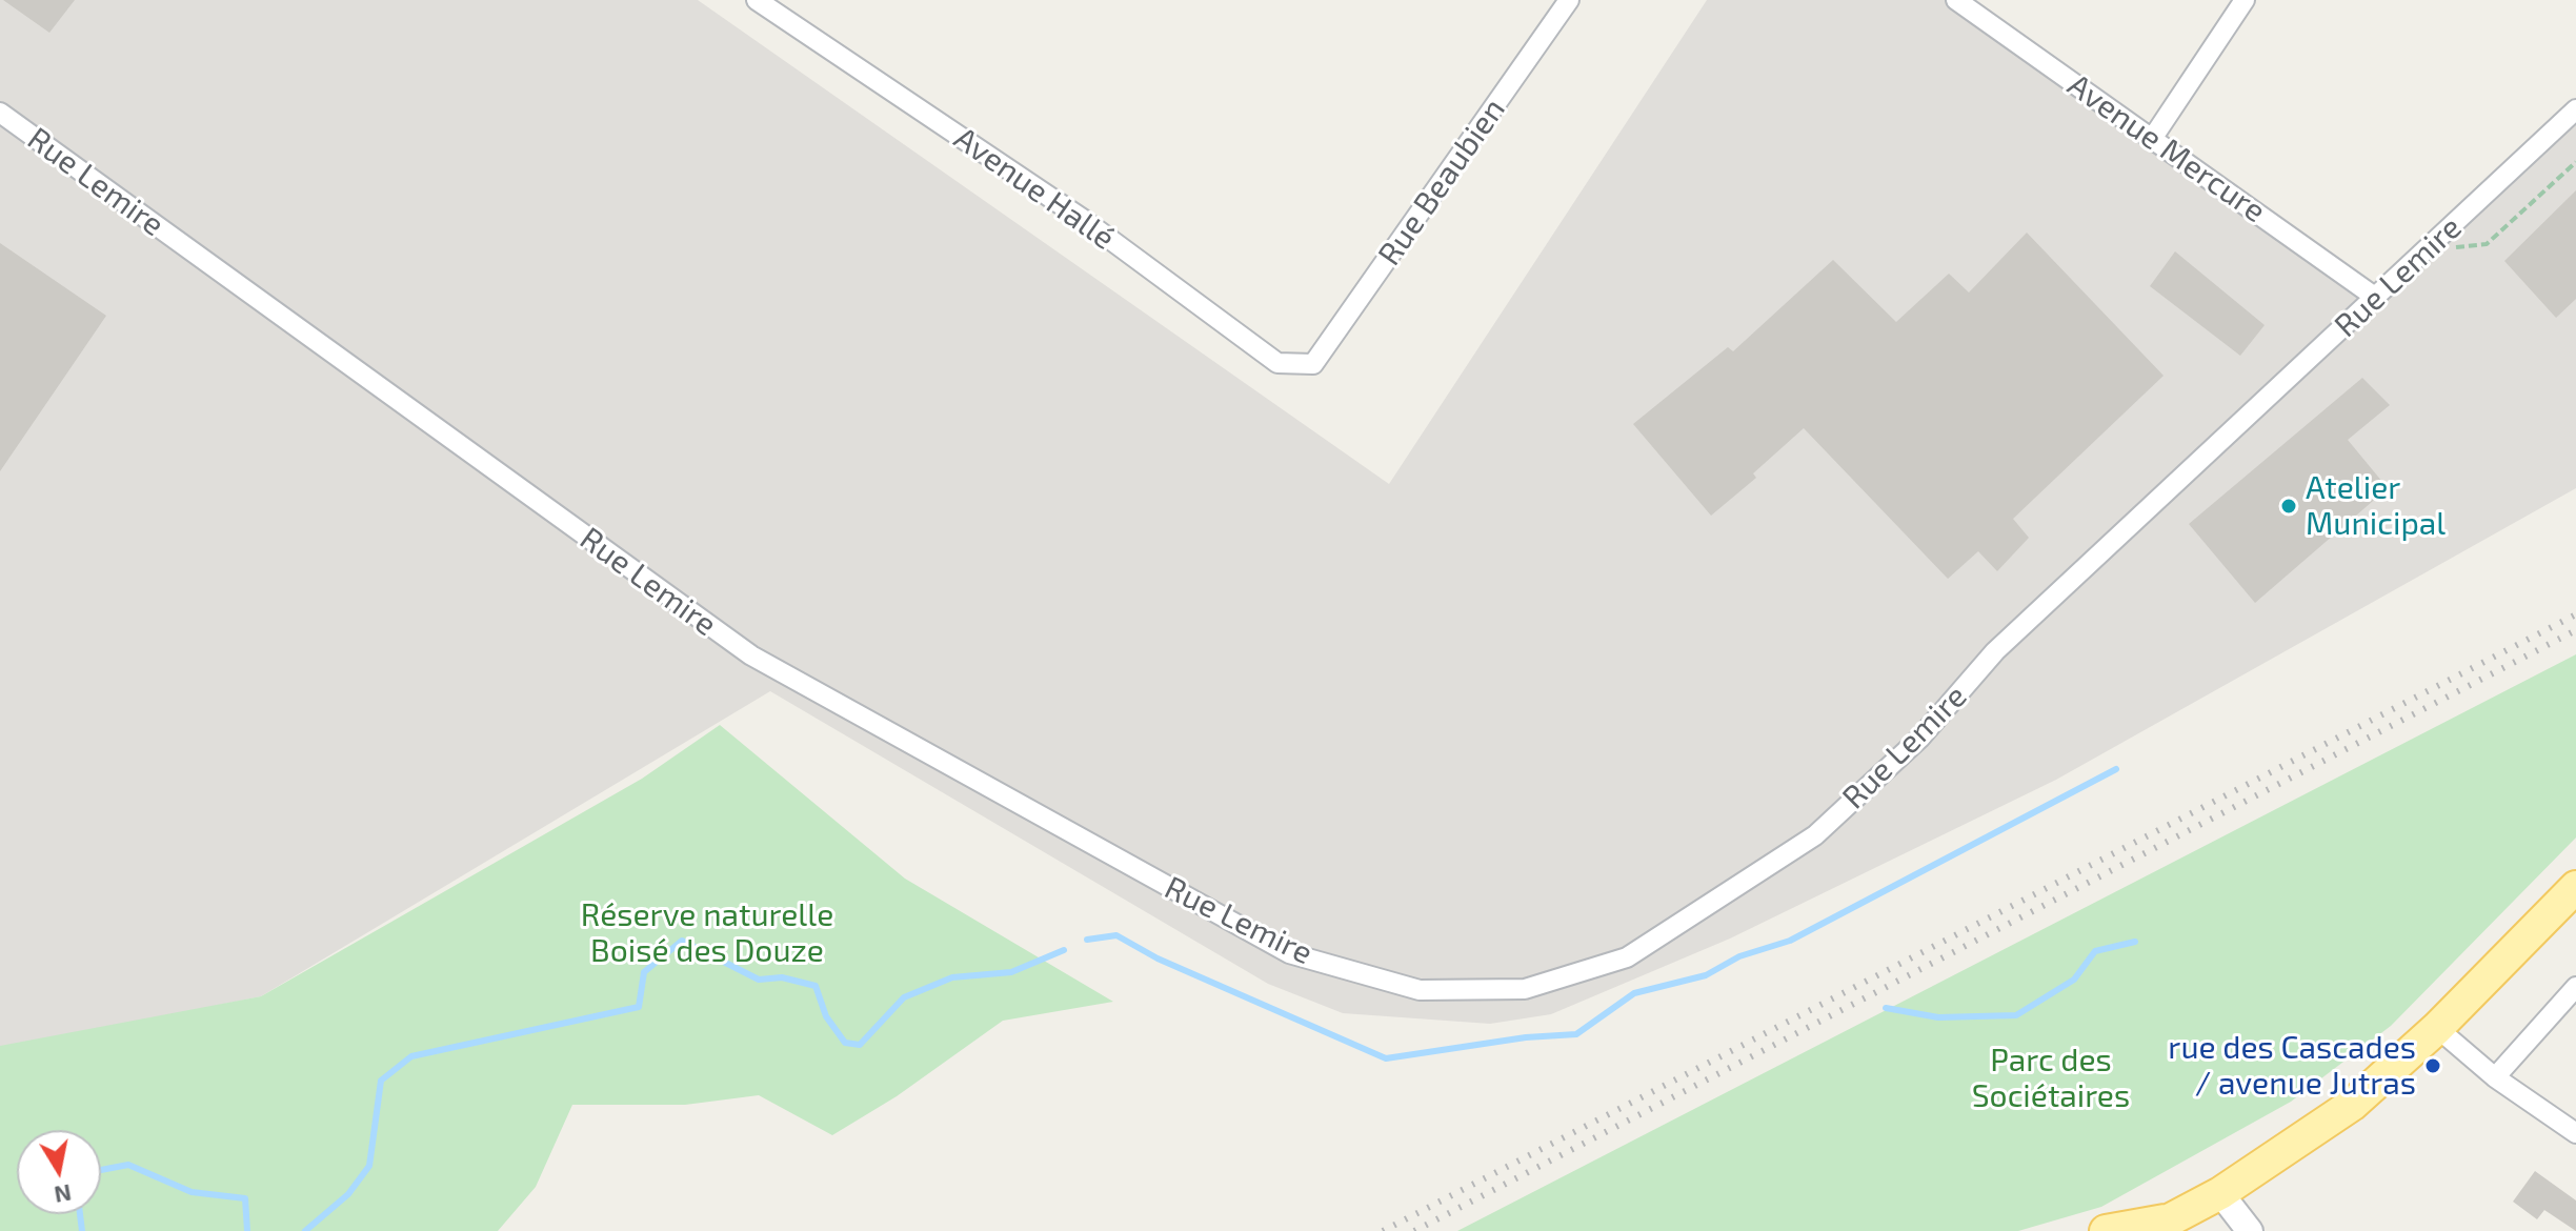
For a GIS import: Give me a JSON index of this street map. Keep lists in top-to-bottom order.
{
  "streets": {
    "street": [
      "Avenue Mercure",
      "Rue Lemire",
      "Rue Beaubien",
      "Avenue Hallé"
    ]
  },
  "crossings": [
    ["Avenue Mercure", "Rue Lemire"],
    ["Rue Beaubien", "Avenue Hallé"]
  ],
  "parks": ["Réserve naturelle Boisé des Douze", "Parc des Sociétaires"],
  "places": ["Atelier Municipal", "rue des Cascades / avenue Jutras"],
  "north": "bottom"
}
